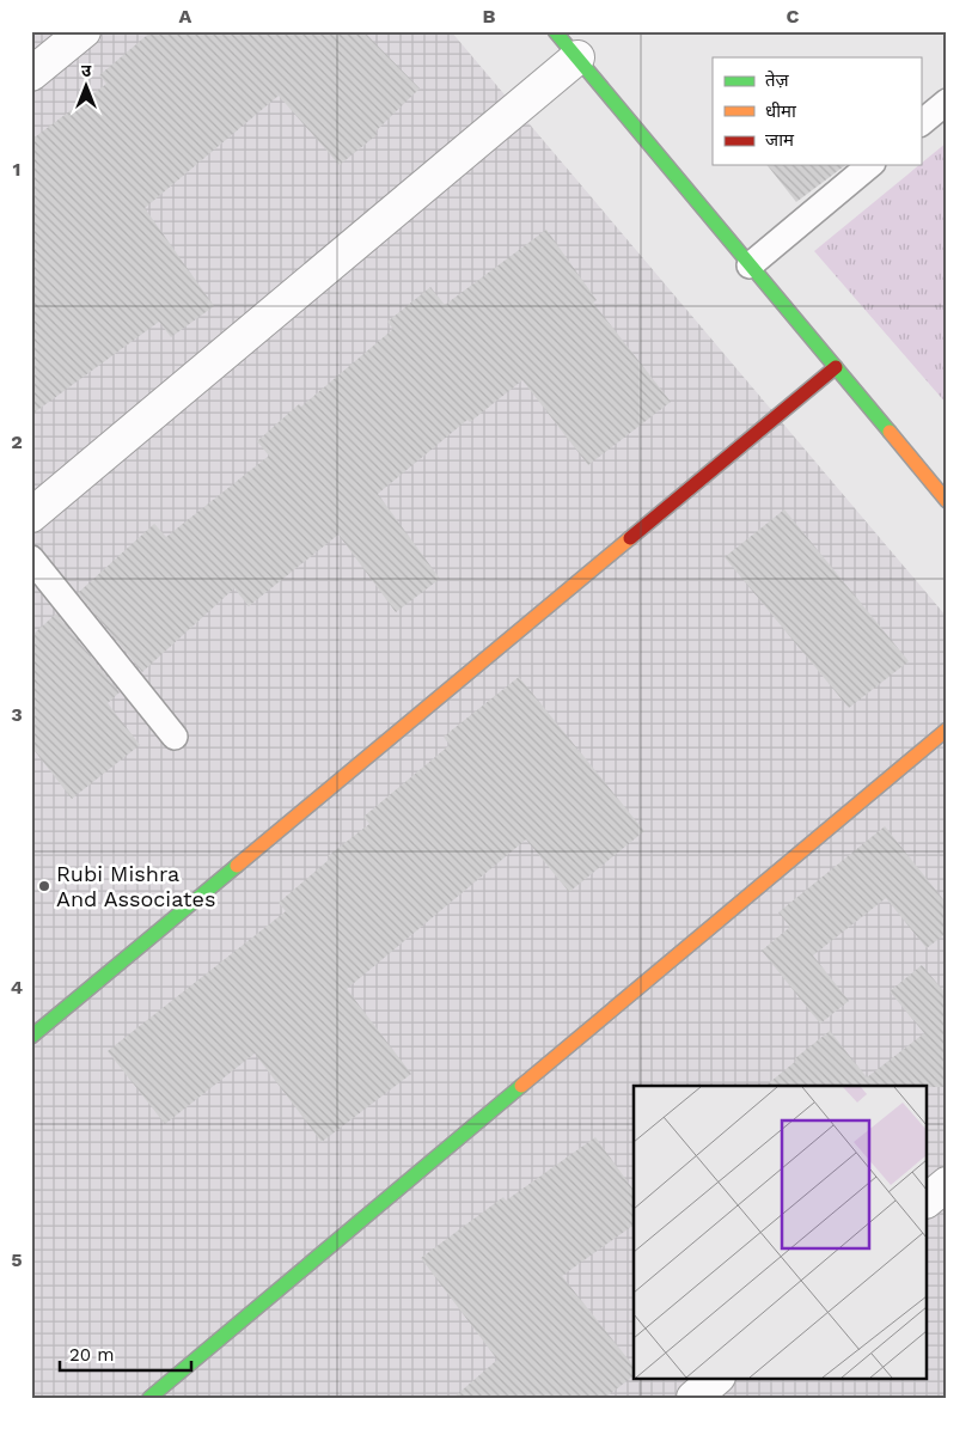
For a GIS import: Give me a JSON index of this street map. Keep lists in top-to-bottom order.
{
  "places": ["Rubi Mishra And Associates"],
  "legend": ["तेज़", "धीमा", "जाम"],
  "scale_bar": "20 m",
  "north": "top",
  "grid": {
    "columns": ["A", "B", "C"],
    "rows": [
      "1",
      "2",
      "3",
      "4",
      "5"
    ]
  }
}
